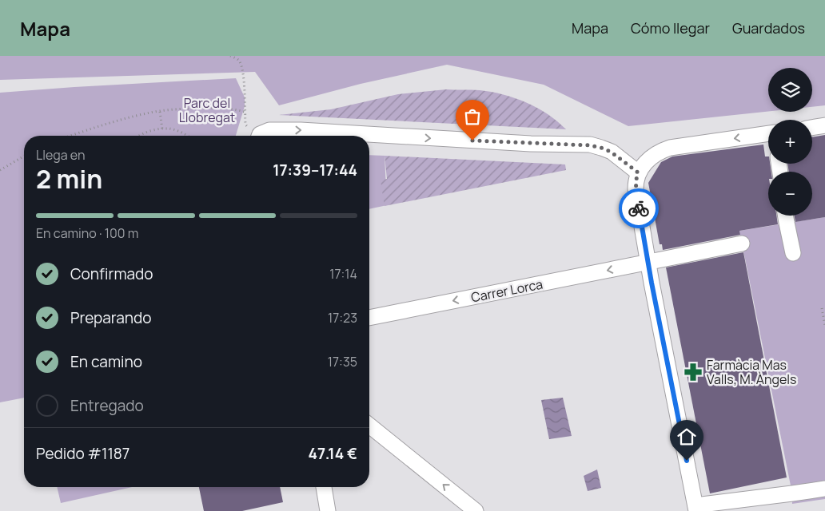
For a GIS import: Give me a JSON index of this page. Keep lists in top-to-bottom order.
{
  "streets": {
    "street": ["Carrer Lorca"]
  },
  "one_way": ["Carrer Lorca"],
  "parks": ["Parc del Llobregat"],
  "places": {
    "pharmacy": ["Farmàcia Mas Valls, M. Àngels"]
  },
  "page": {
    "header": "Mapa",
    "nav": ["Mapa", "Cómo llegar", "Guardados"],
    "map_buttons": ["+", "−"],
    "heading": ["2 min", "Llega en", "17:39–17:44"],
    "panel": ["Pedido #1187", "47.14 €"],
    "bar": "En camino · 100 m",
    "list": [
      ["Confirmado", "17:14"],
      ["Preparando", "17:23"],
      ["En camino", "17:35"],
      "Entregado"
    ]
  }
}
